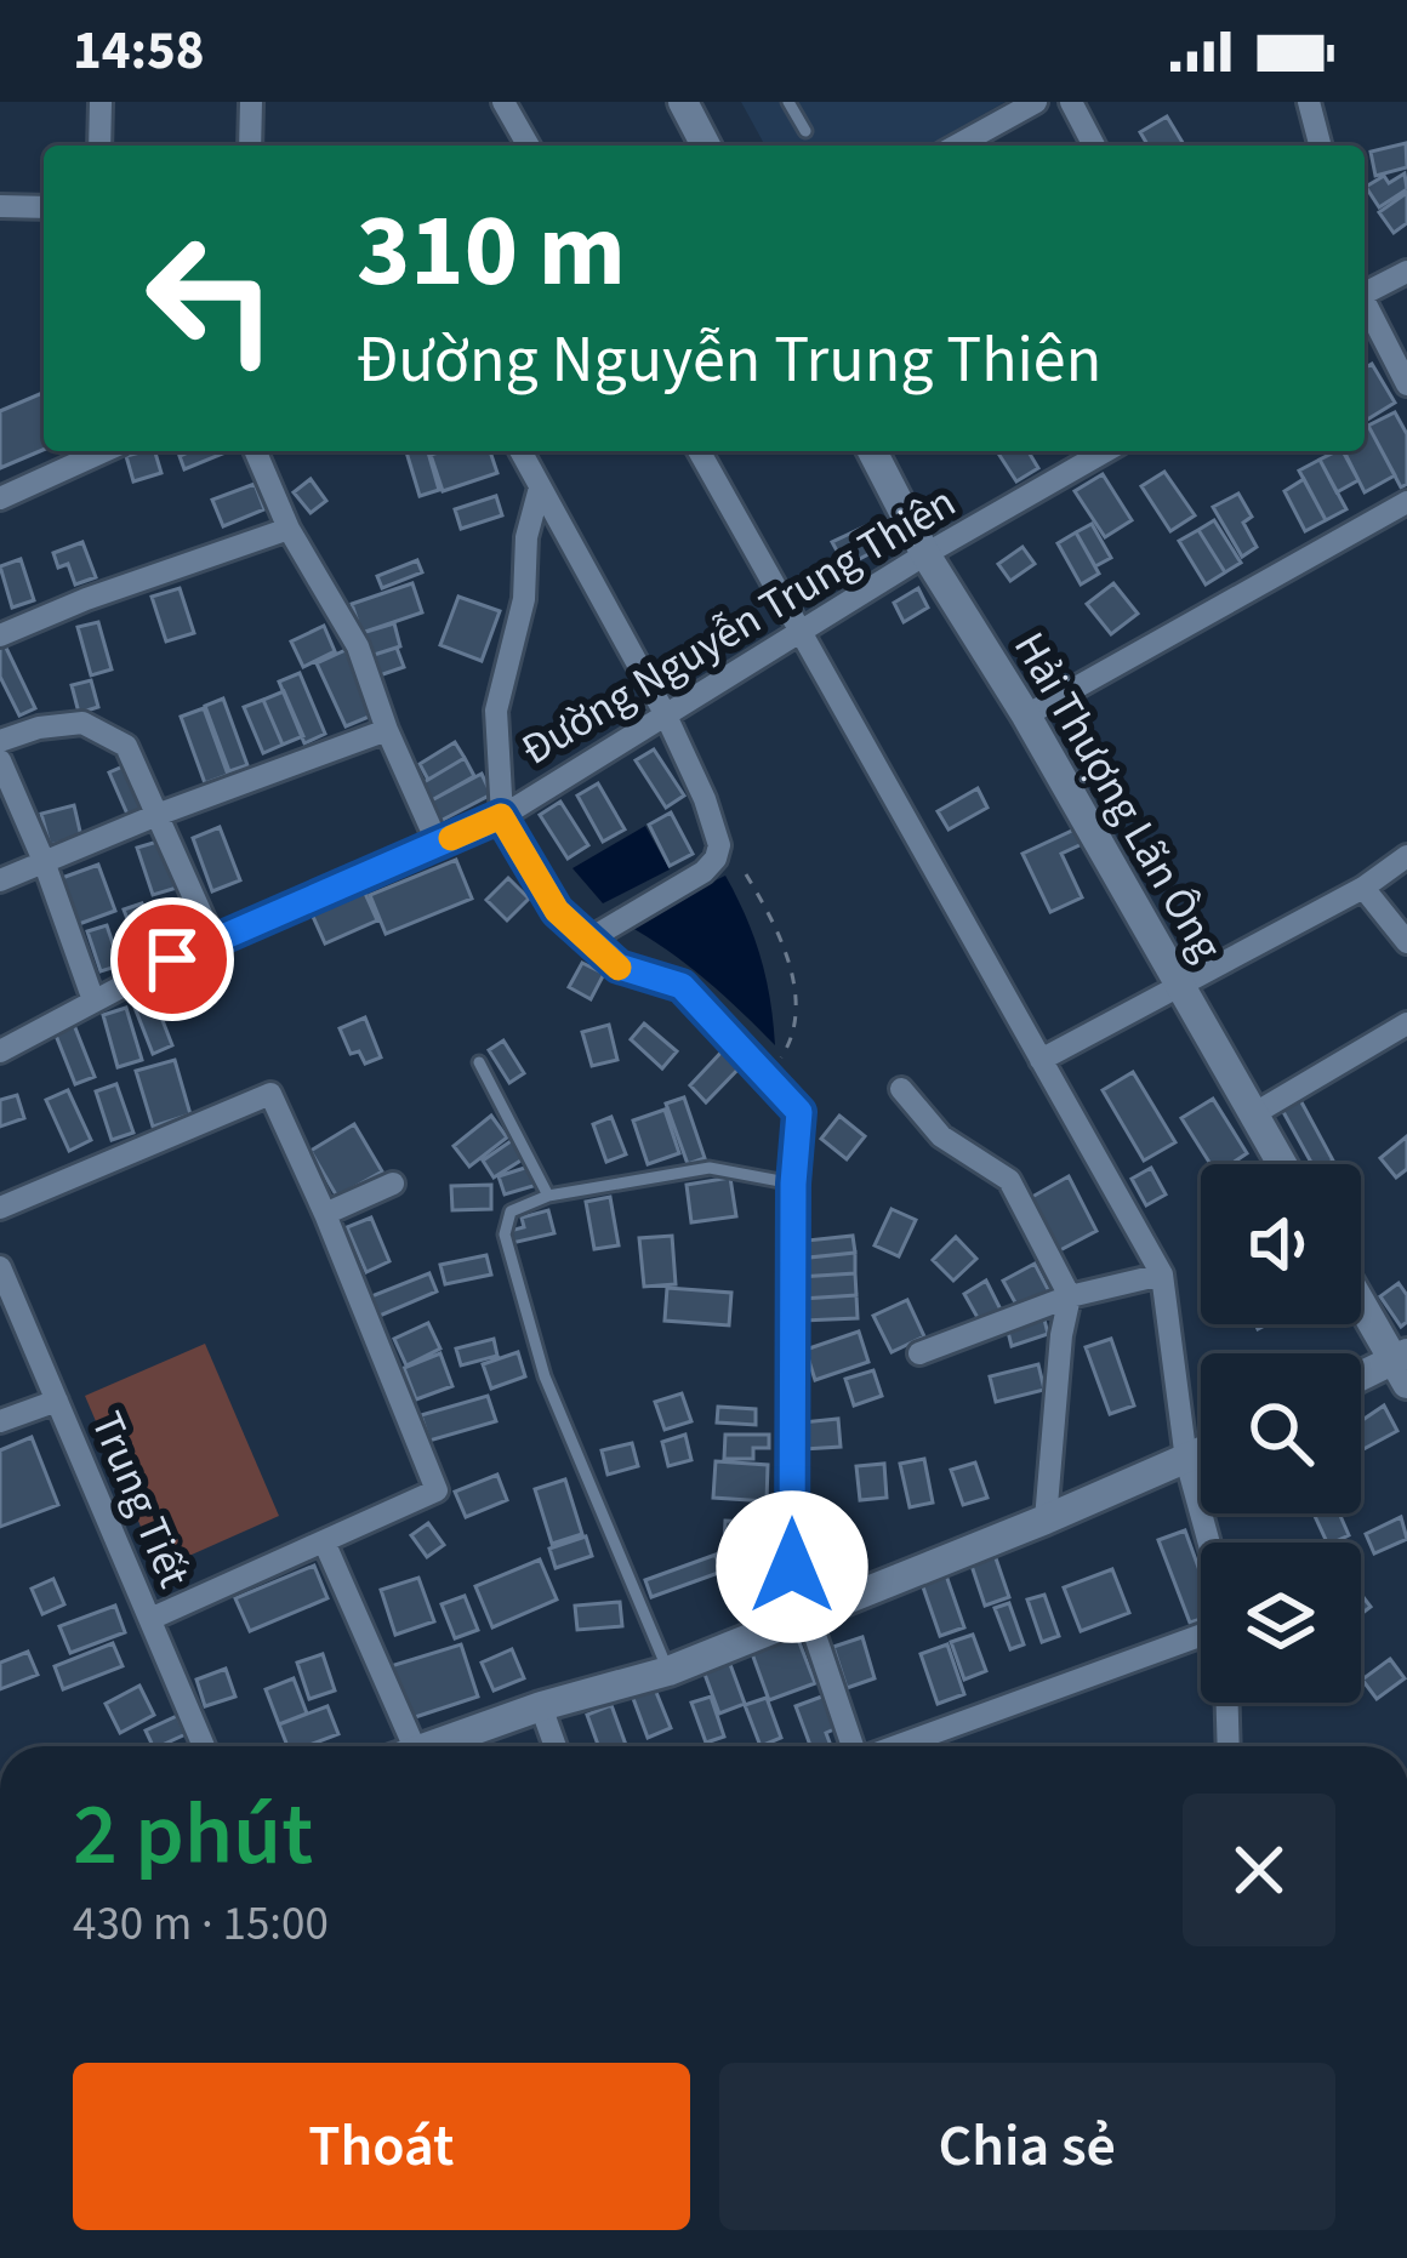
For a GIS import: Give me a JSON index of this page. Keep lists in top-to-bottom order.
{
  "streets": {
    "street": ["Đường Nguyễn Trung Thiên", "Hải Thượng Lãn Ông", "Trung Tiết"]
  },
  "crossings": [
    ["Đường Nguyễn Trung Thiên", "Hải Thượng Lãn Ông"]
  ],
  "page": {
    "status": "14:58",
    "turn": ["310 m", "Đường Nguyễn Trung Thiên"],
    "heading": ["2 phút", "430 m · 15:00"],
    "buttons": ["Thoát", "Chia sẻ"]
  }
}
